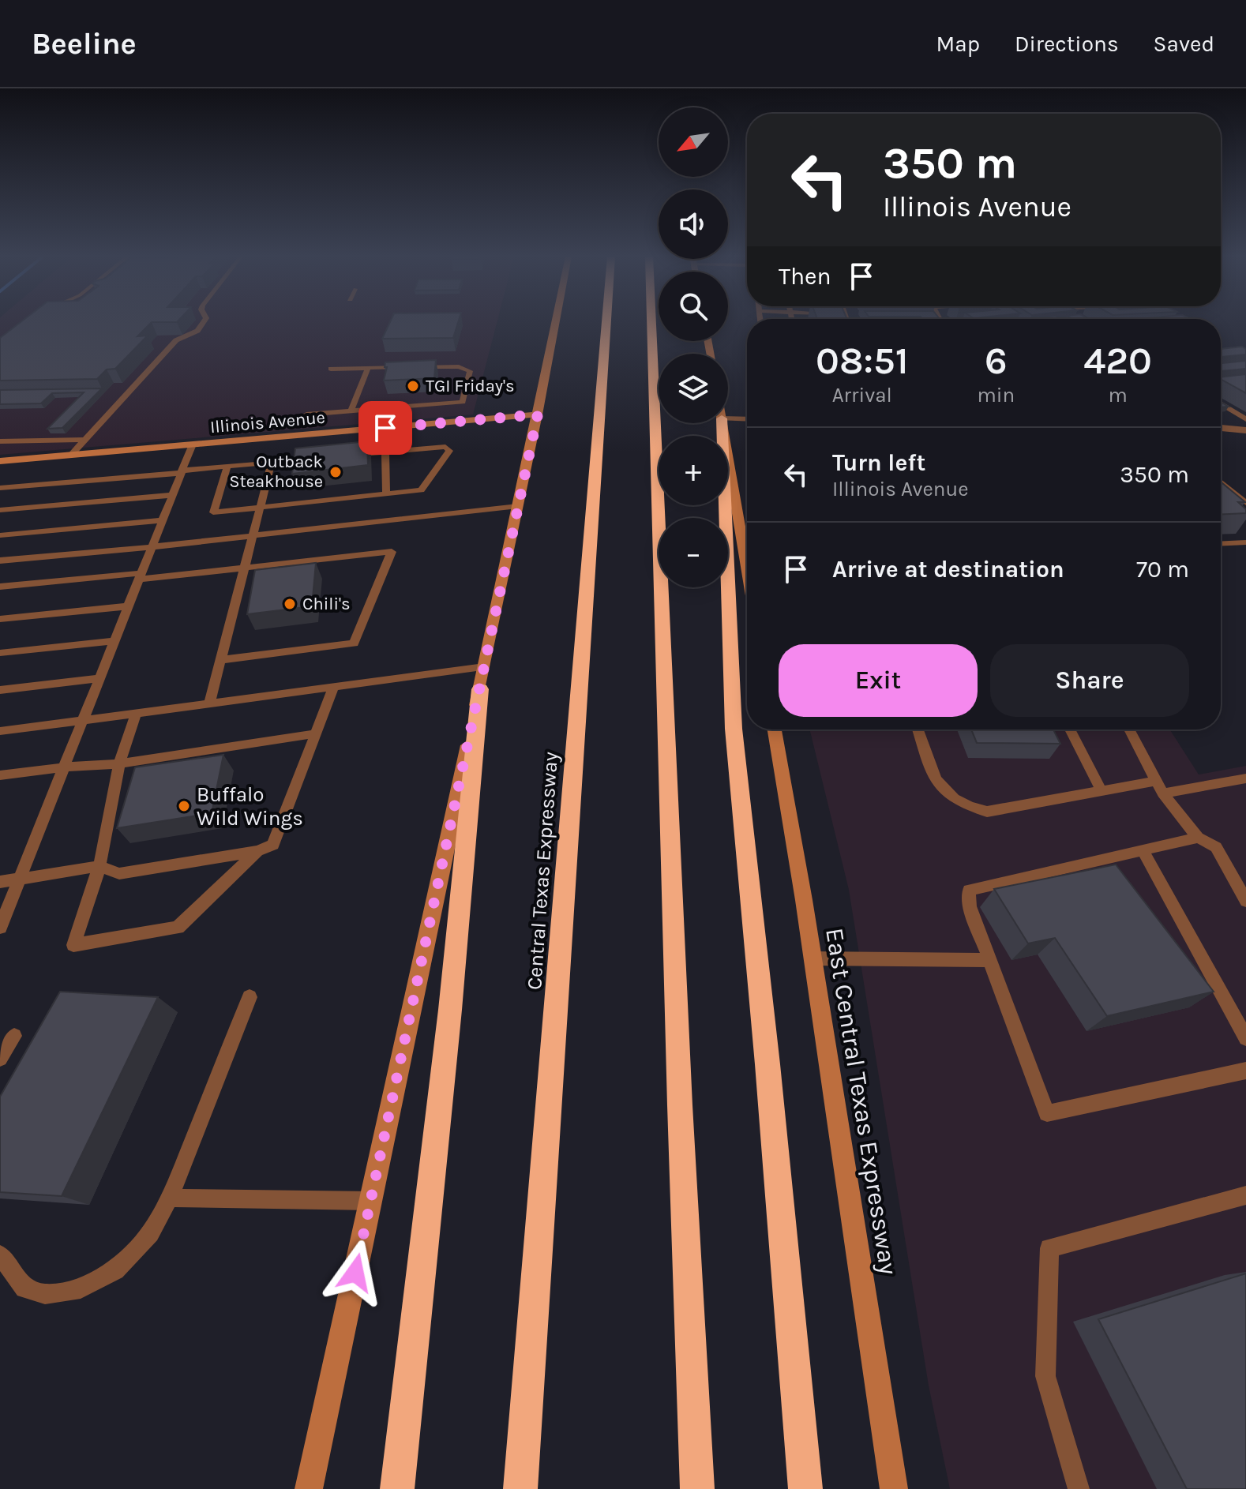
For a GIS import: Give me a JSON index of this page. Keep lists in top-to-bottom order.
{
  "streets": {
    "highway": ["Central Texas Expressway"],
    "main road": ["Illinois Avenue", "East Central Texas Expressway"]
  },
  "places": [
    "TGI Friday's",
    "Outback Steakhouse",
    "Chili's",
    "Buffalo Wild Wings"
  ],
  "north": "bottom left",
  "page": {
    "header": "Beeline",
    "nav": ["Map", "Directions", "Saved"],
    "map_buttons": ["+", "−"],
    "turn": ["350 m", "Illinois Avenue"],
    "then": "Then",
    "eta": [
      "08:51",
      "Arrival",
      "6",
      "min",
      "420",
      "m"
    ],
    "list": [
      {
        "name": "Turn left",
        "note": "Illinois Avenue",
        "value": "350 m"
      },
      {
        "name": "Arrive at destination",
        "value": "70 m"
      }
    ],
    "buttons": ["Exit", "Share"]
  }
}
